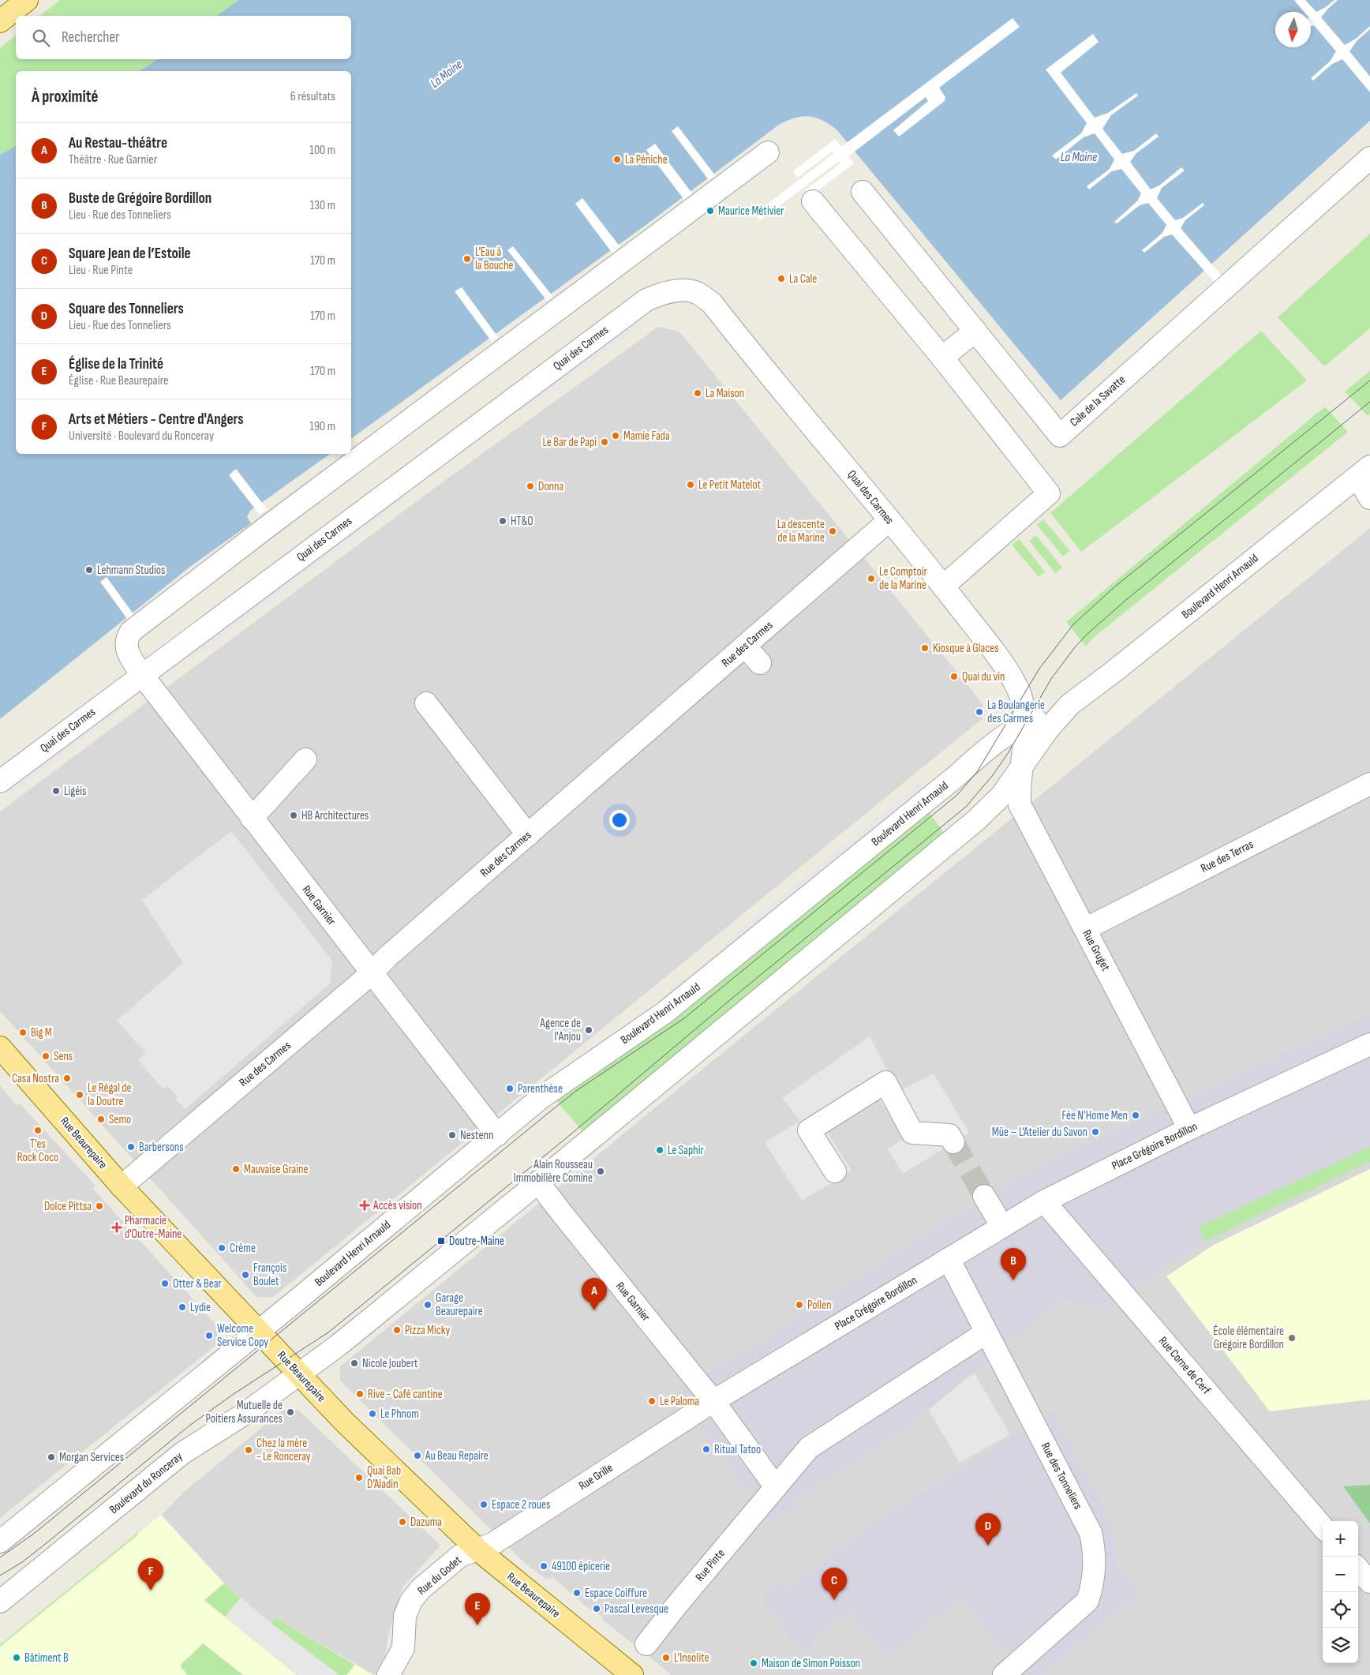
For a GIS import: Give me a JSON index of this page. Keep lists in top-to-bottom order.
{
  "streets": {
    "main road": ["Rue Beaurepaire"],
    "street": [
      "Quai des Carmes",
      "Cale de la Savatte",
      "Boulevard Henri Arnauld",
      "Rue des Carmes",
      "Rue des Terras",
      "Rue Garnier",
      "Rue Gruget",
      "Place Grégoire Bordillon",
      "Rue Corne de Cerf",
      "Rue des Tonneliers",
      "Rue Grille",
      "Boulevard du Ronceray",
      "Rue Pinte",
      "Rue du Godet"
    ]
  },
  "crossings": [
    ["Quai des Carmes", "Boulevard Henri Arnauld"],
    ["Quai des Carmes", "Rue des Carmes"],
    ["Quai des Carmes", "Rue Garnier"],
    ["Quai des Carmes", "Rue Gruget"],
    ["Boulevard Henri Arnauld", "Rue Garnier"],
    ["Boulevard Henri Arnauld", "Rue Gruget"],
    ["Boulevard Henri Arnauld", "Rue Beaurepaire"],
    ["Boulevard Henri Arnauld", "Boulevard du Ronceray"],
    ["Rue des Carmes", "Rue Garnier"],
    ["Rue des Carmes", "Rue Beaurepaire"],
    ["Rue des Terras", "Rue Gruget"],
    ["Rue Garnier", "Place Grégoire Bordillon"],
    ["Rue Garnier", "Rue Grille"],
    ["Rue Gruget", "Place Grégoire Bordillon"],
    ["Rue Beaurepaire", "Rue Grille"],
    ["Rue Beaurepaire", "Boulevard du Ronceray"],
    ["Rue Beaurepaire", "Rue du Godet"],
    ["Place Grégoire Bordillon", "Rue Corne de Cerf"],
    ["Place Grégoire Bordillon", "Rue des Tonneliers"],
    ["Place Grégoire Bordillon", "Rue Grille"],
    ["Rue Grille", "Rue du Godet"]
  ],
  "water": ["La Maine"],
  "places": {
    "other": [
      "La Péniche",
      "Maurice Métivier",
      "L'Eau à la Bouche",
      "La Cale",
      "La Maison",
      "Mamie Fada",
      "Le Bar de Papi",
      "Le Petit Matelot",
      "Donna",
      "HT&O",
      "La descente de la Marine",
      "Lehmann Studios",
      "Le Comptoir de la Marine",
      "Kiosque à Glaces",
      "Quai du vin",
      "La Boulangerie des Carmes",
      "Ligéis",
      "HB Architectures",
      "Agence de l'Anjou",
      "Big M",
      "Sens",
      "Casa Nostra",
      "Parenthèse",
      "Le Régal de la Doutre",
      "Fée N’Home Men",
      "Semo",
      "T'es Rock Coco",
      "Müe – L’Atelier du Savon",
      "Nestenn",
      "Barbersons",
      "Le Saphir",
      "Mauvaise Graine",
      "Alain Rousseau Immobilière Comine",
      "Dolce Pittsa",
      "Crème",
      "François Boulet",
      "Otter & Bear",
      "Garage Beaurepaire",
      "Pollen",
      "Lydie",
      "Pizza Micky",
      "Welcome Service Copy",
      "École élémentaire Grégoire Bordillon",
      "Nicole Joubert",
      "Rive - Café cantine",
      "Le Paloma",
      "Mutuelle de Poitiers Assurances",
      "Le Phnom",
      "Ritual Tatoo",
      "Chez la mère - Le Ronceray",
      "Au Beau Repaire",
      "Morgan Services",
      "Quai Bab D’Aladin",
      "Espace 2 roues",
      "Dazuma",
      "49100 épicerie",
      "Espace Coiffure",
      "Pascal Levesque",
      "Bâtiment B",
      "L’Insolite",
      "Maison de Simon Poisson"
    ],
    "health": ["Accès vision", "Pharmacie d'Outre-Maine"],
    "transit": ["Doutre-Maine"]
  },
  "north": "bottom",
  "page": {
    "search": "Rechercher",
    "heading": ["À proximité", "6 résultats"],
    "list": [
      {
        "mark": "A",
        "name": "Au Restau-théâtre",
        "note": "Théâtre · Rue Garnier",
        "value": "100 m"
      },
      {
        "mark": "B",
        "name": "Buste de Grégoire Bordillon",
        "note": "Lieu · Rue des Tonneliers",
        "value": "130 m"
      },
      {
        "mark": "C",
        "name": "Square Jean de l’Estoile",
        "note": "Lieu · Rue Pinte",
        "value": "170 m"
      },
      {
        "mark": "D",
        "name": "Square des Tonneliers",
        "note": "Lieu · Rue des Tonneliers",
        "value": "170 m"
      },
      {
        "mark": "E",
        "name": "Église de la Trinité",
        "note": "Église · Rue Beaurepaire",
        "value": "170 m"
      },
      {
        "mark": "F",
        "name": "Arts et Métiers - Centre d'Angers",
        "note": "Université · Boulevard du Ronceray",
        "value": "190 m"
      }
    ],
    "pins": [
      "B",
      "A",
      "D",
      "F",
      "C",
      "E"
    ],
    "map_buttons": ["+", "−"]
  }
}
